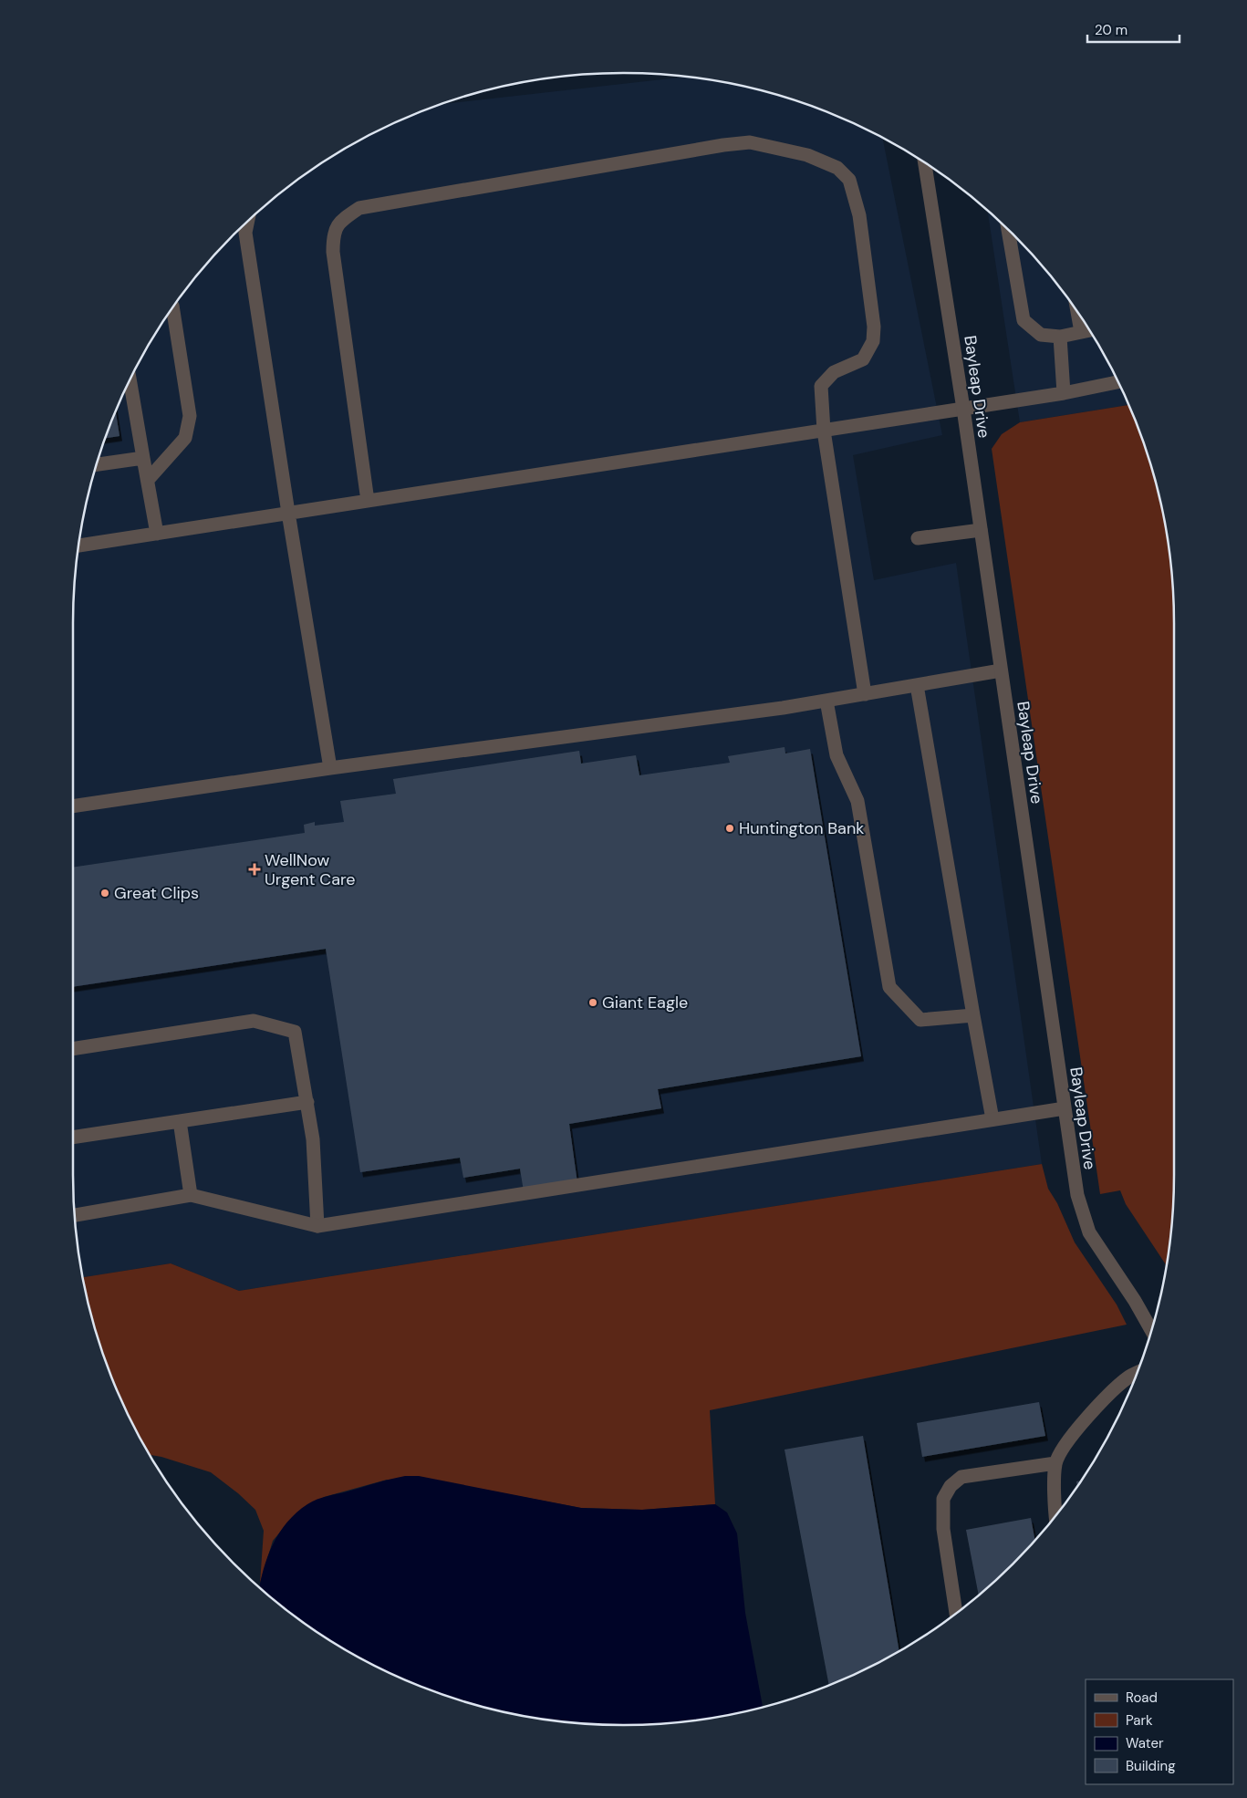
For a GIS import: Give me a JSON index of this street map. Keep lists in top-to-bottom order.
{
  "streets": {
    "street": ["Bayleap Drive"]
  },
  "places": {
    "other": ["Huntington Bank", "Great Clips", "Giant Eagle"],
    "health": ["WellNow Urgent Care"]
  },
  "legend": [
    "Road",
    "Park",
    "Water",
    "Building"
  ],
  "scale_bar": "20 m"
}
